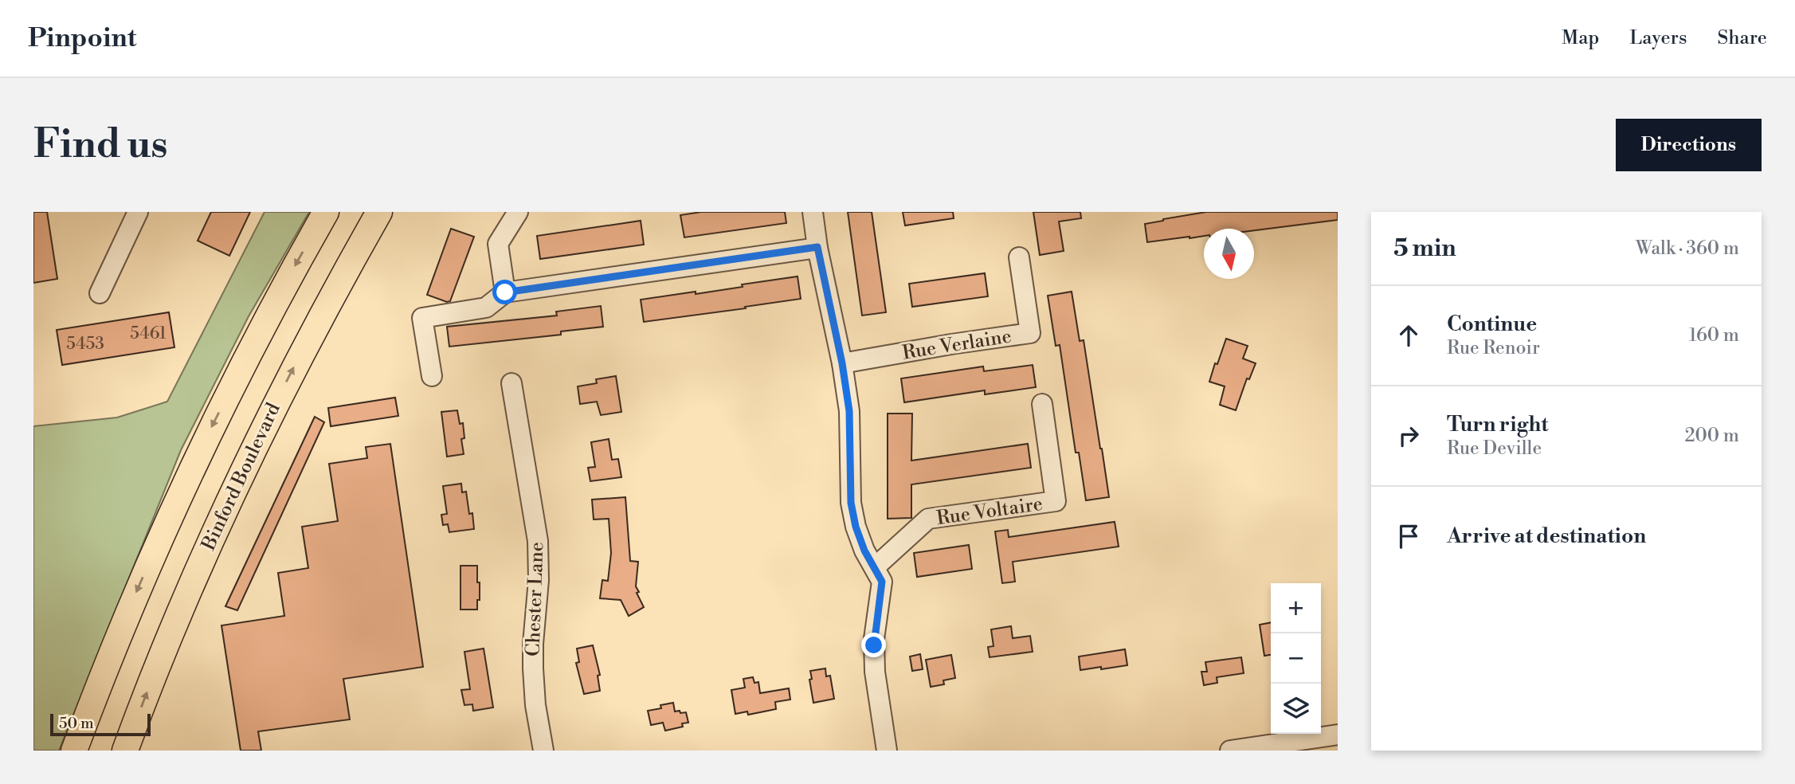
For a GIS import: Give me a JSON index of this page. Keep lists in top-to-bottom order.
{
  "streets": {
    "main road": ["Binford Boulevard"],
    "street": ["Rue Verlaine", "Rue Voltaire", "Chester Lane"]
  },
  "house_numbers": ["5461", "5453"],
  "scale_bar": "50 m",
  "north": "bottom",
  "page": {
    "header": "Pinpoint",
    "nav": ["Map", "Layers", "Share"],
    "buttons": "Directions",
    "title": "Find us",
    "heading": ["5 min", "Walk · 360 m"],
    "list": [
      ["Continue", "Rue Renoir", "160 m"],
      ["Turn right", "Rue Deville", "200 m"],
      "Arrive at destination"
    ],
    "map_buttons": ["+", "−"],
    "scale": "50 m"
  }
}
